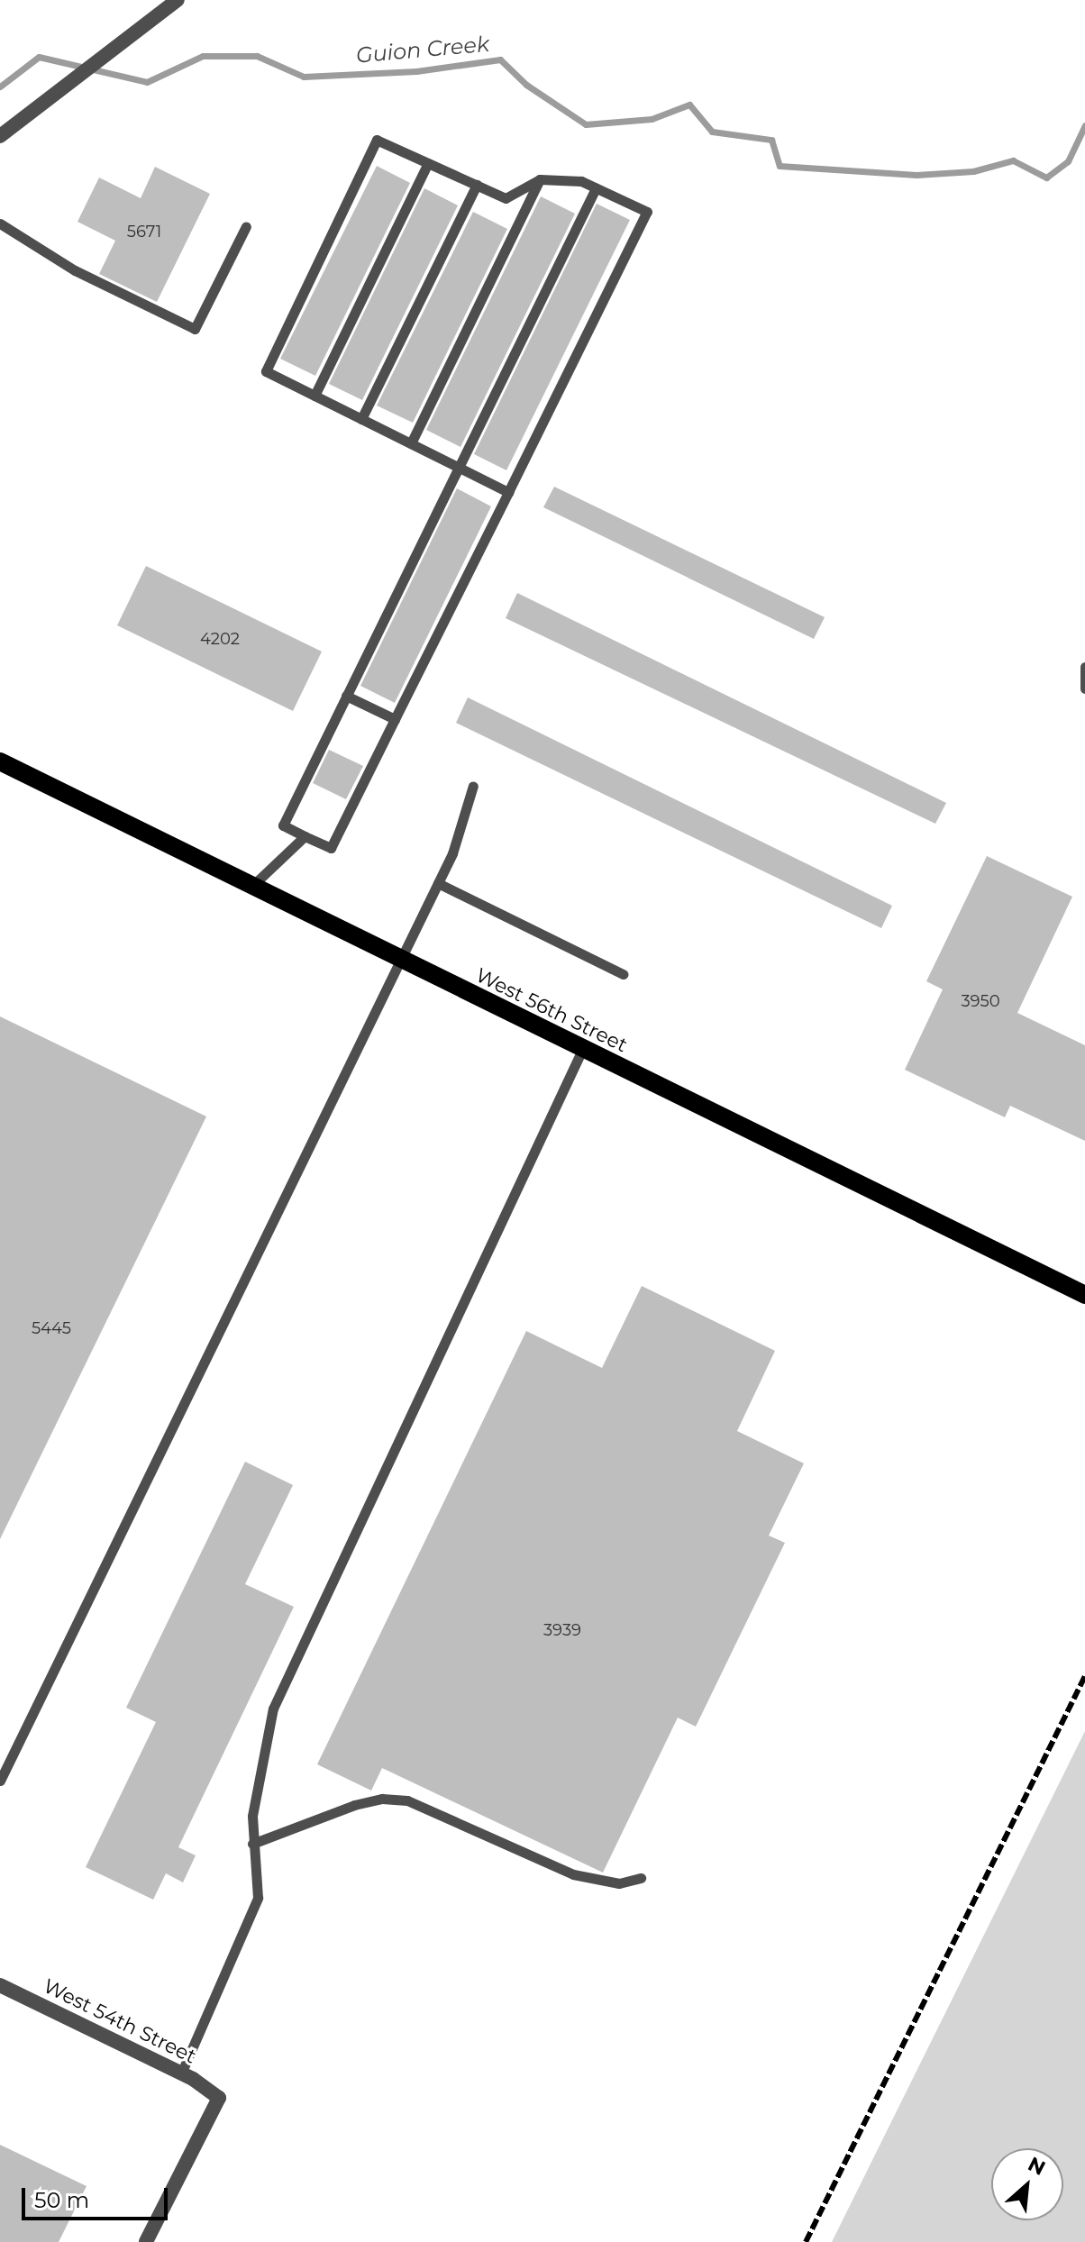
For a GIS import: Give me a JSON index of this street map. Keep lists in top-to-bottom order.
{
  "streets": {
    "main road": ["West 56th Street"],
    "street": ["West 54th Street"]
  },
  "water": ["Guion Creek"],
  "house_numbers": [
    "5671",
    "4202",
    "3950",
    "5445",
    "3939"
  ],
  "scale_bar": "50 m",
  "north": "top right"
}
